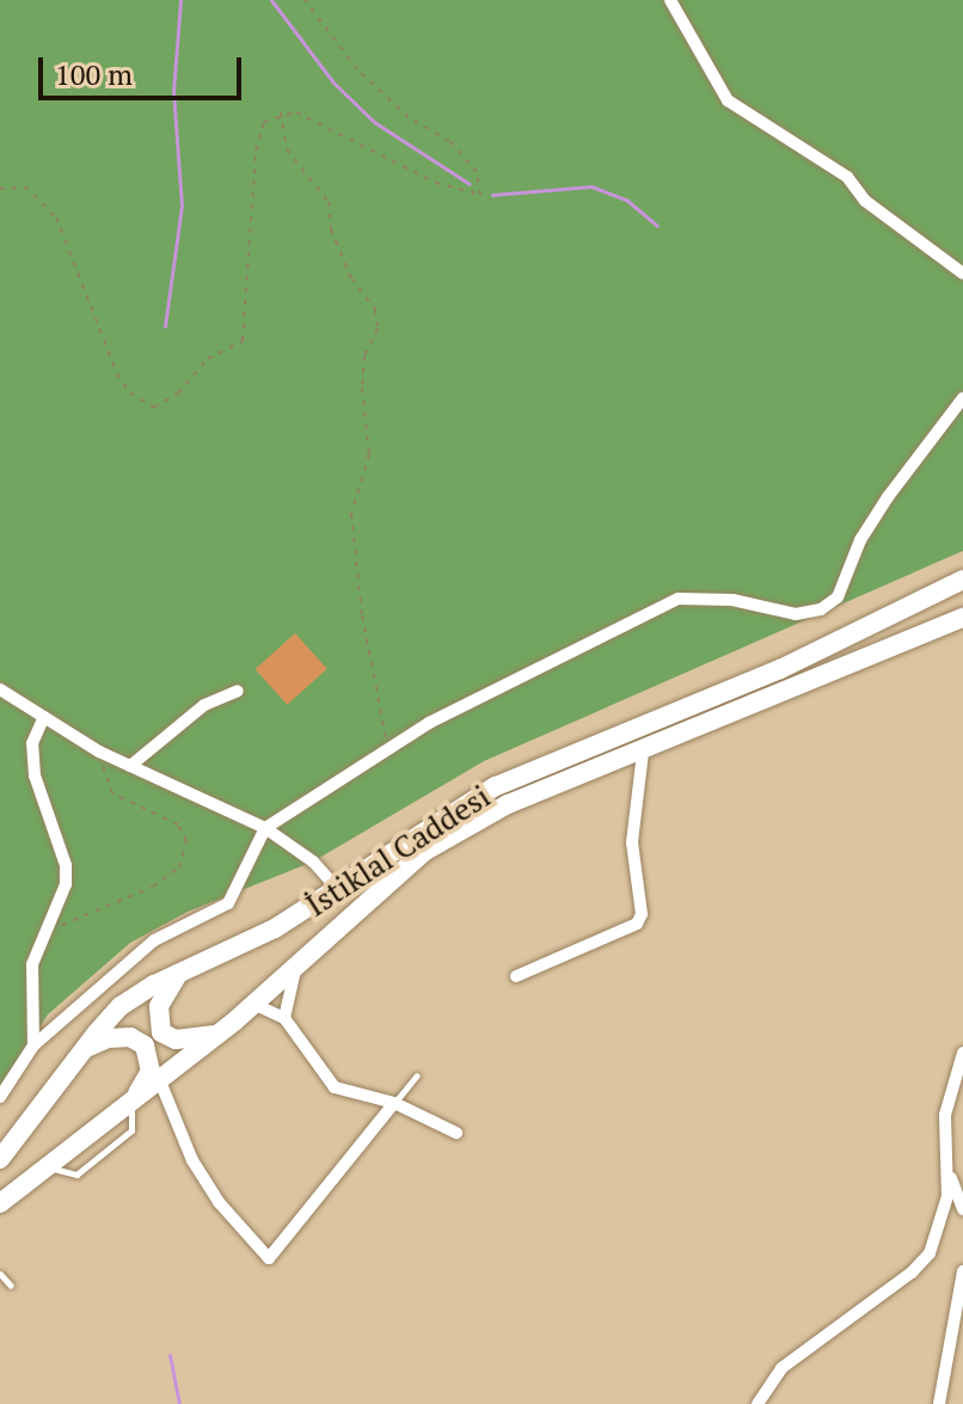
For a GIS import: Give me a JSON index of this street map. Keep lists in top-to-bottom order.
{
  "streets": {
    "main road": ["İstiklal Caddesi"]
  },
  "scale_bar": "100 m"
}
